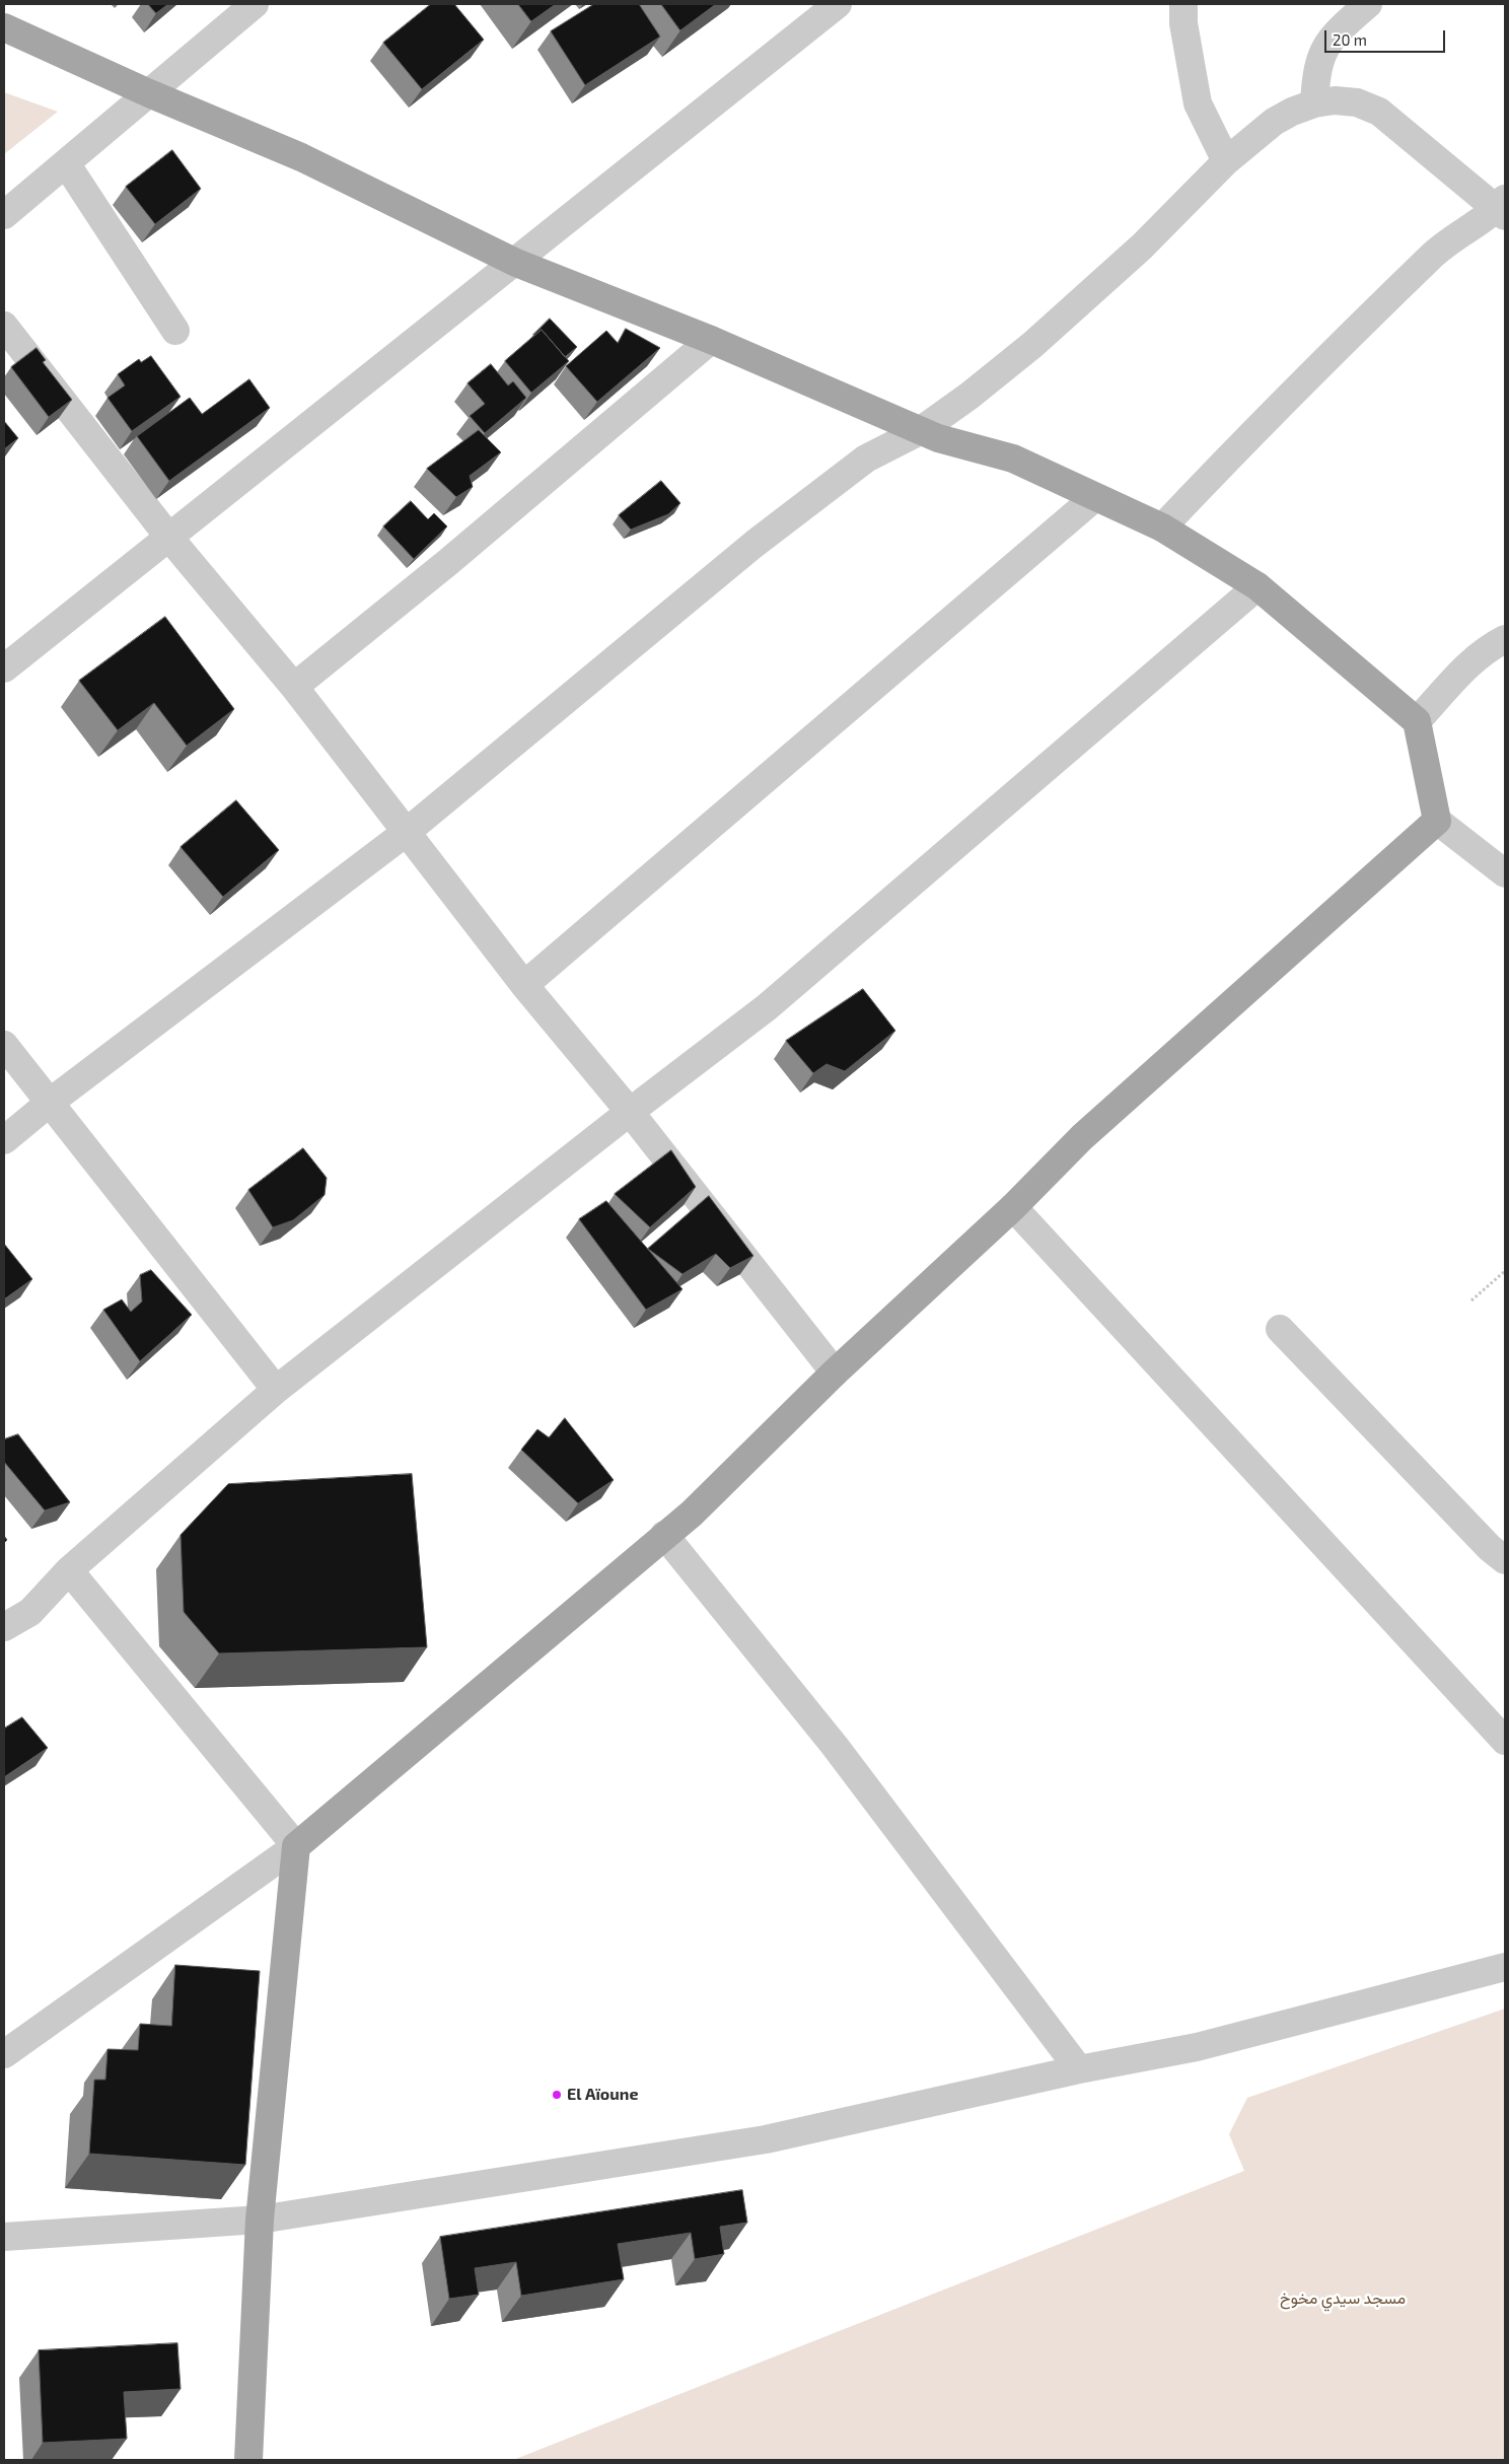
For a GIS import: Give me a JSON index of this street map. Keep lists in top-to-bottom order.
{
  "parks": ["مسجد سيدي مخوخ"],
  "places": ["El Aïoune"],
  "scale_bar": "20 m"
}
